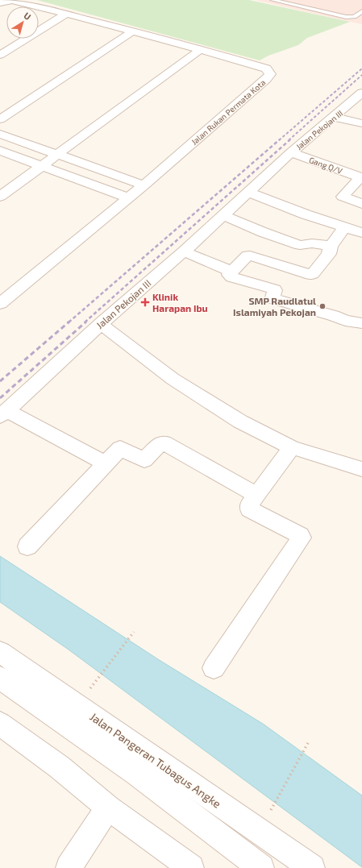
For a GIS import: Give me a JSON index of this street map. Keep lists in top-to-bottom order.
{
  "streets": {
    "street": [
      "Jalan Rukan Permata Kota",
      "Jalan Pekojan III",
      "Gang Q/V",
      "Jalan Pangeran Tubagus Angke"
    ]
  },
  "crossings": [
    ["Jalan Pekojan III", "Gang Q/V"]
  ],
  "places": {
    "health": ["Klinik Harapan Ibu"],
    "other": ["SMP Raudlatul Islamiyah Pekojan"]
  },
  "north": "top right"
}
